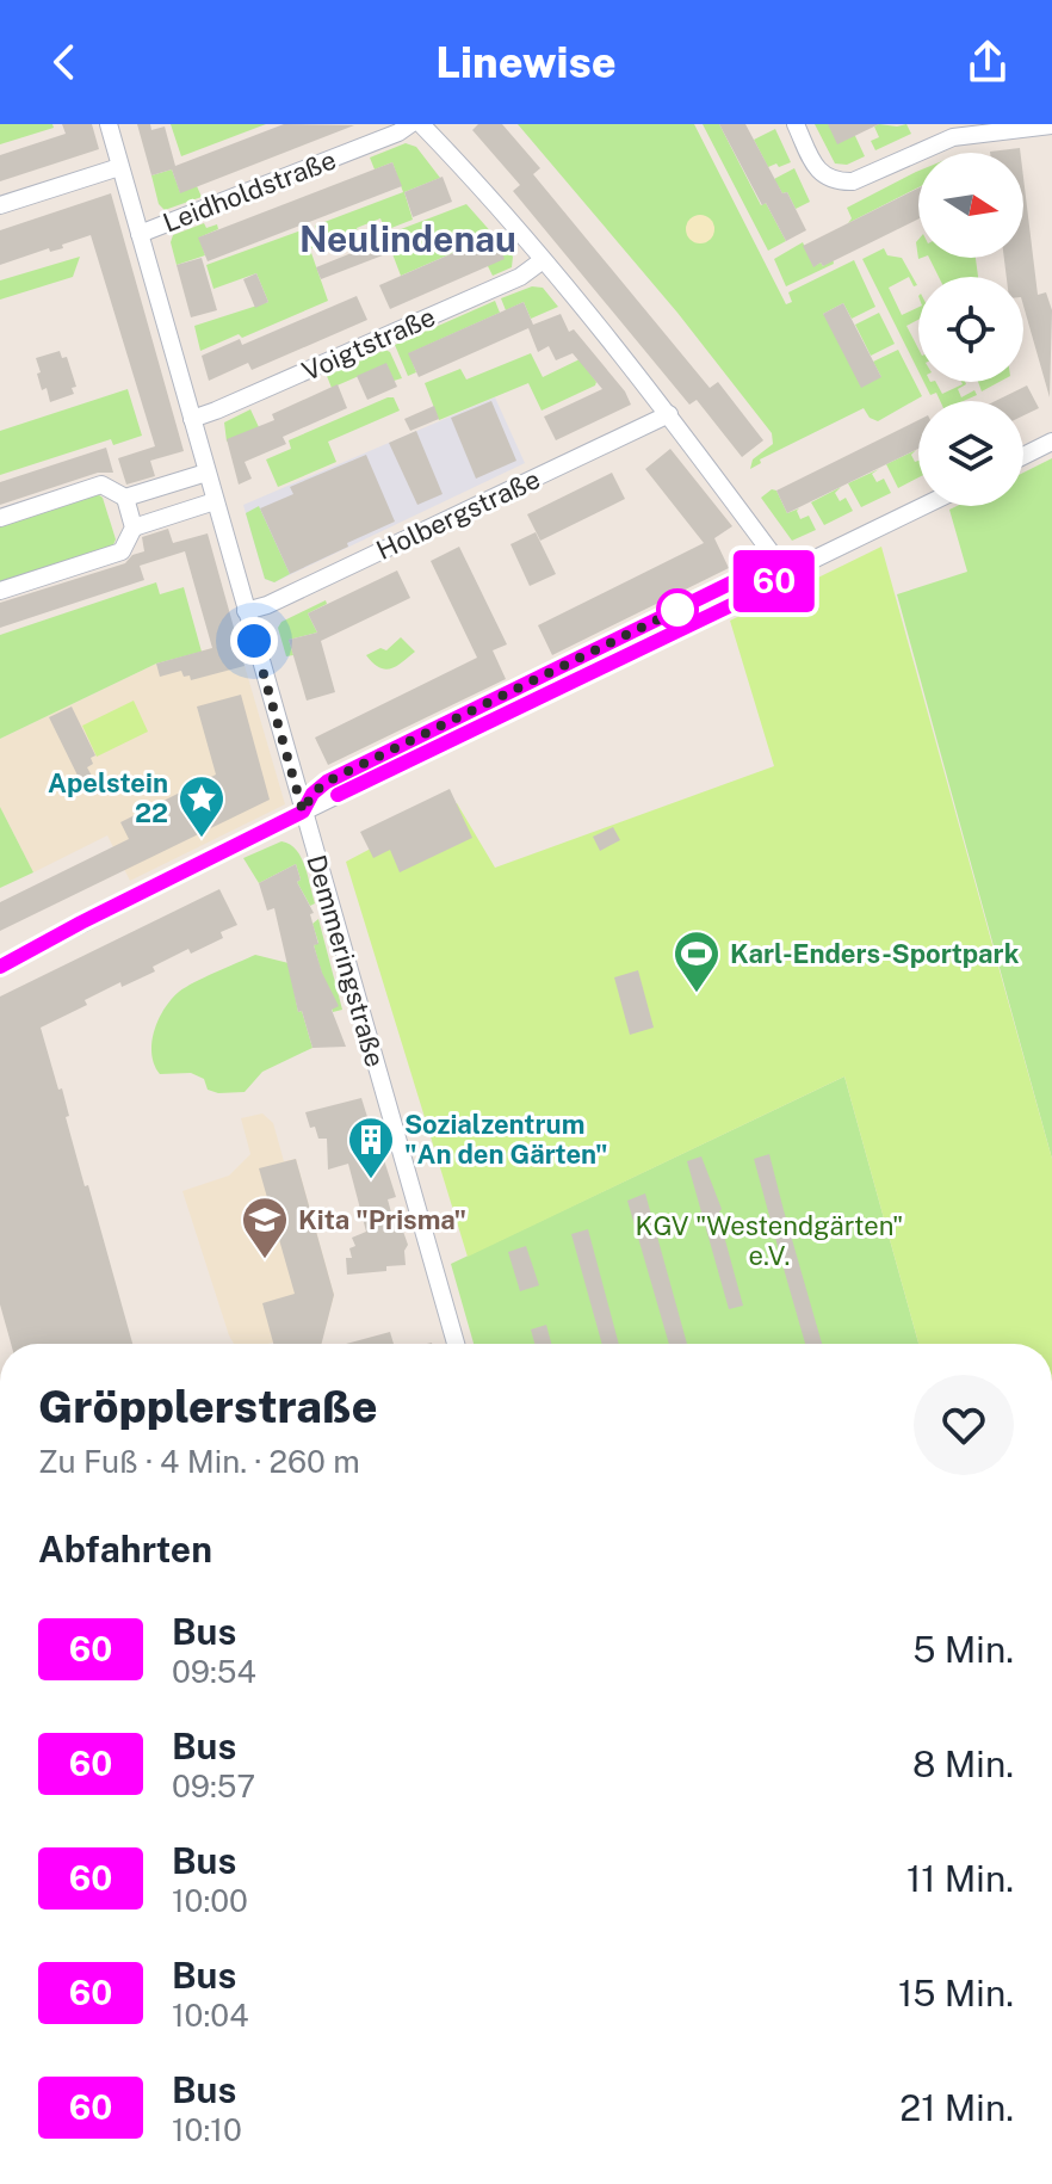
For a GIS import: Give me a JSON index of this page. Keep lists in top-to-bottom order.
{
  "streets": {
    "street": [
      "Leidholdstraße",
      "Voigtstraße",
      "Holbergstraße",
      "Demmeringstraße"
    ]
  },
  "crossings": [
    ["Leidholdstraße", "Demmeringstraße"],
    ["Voigtstraße", "Demmeringstraße"],
    ["Holbergstraße", "Demmeringstraße"]
  ],
  "districts": ["Neulindenau"],
  "parks": ["KGV \"Westendgärten\" e.V."],
  "places": {
    "place": ["Apelstein 22"],
    "sports": ["Karl-Enders-Sportpark"],
    "building": ["Sozialzentrum \"An den Gärten\""],
    "school or university": ["Kita \"Prisma\""]
  },
  "lines": ["bus line 60"],
  "north": "right",
  "page": {
    "header": "Linewise",
    "on_map": "60",
    "heading": [
      ["Gröpplerstraße", "Zu Fuß · 4 Min. · 260 m"],
      "Abfahrten"
    ],
    "list": [
      {
        "mark": "60",
        "name": "Bus",
        "note": "09:54",
        "value": "5 Min."
      },
      {
        "mark": "60",
        "name": "Bus",
        "note": "09:57",
        "value": "8 Min."
      },
      {
        "mark": "60",
        "name": "Bus",
        "note": "10:00",
        "value": "11 Min."
      },
      {
        "mark": "60",
        "name": "Bus",
        "note": "10:04",
        "value": "15 Min."
      },
      {
        "mark": "60",
        "name": "Bus",
        "note": "10:10",
        "value": "21 Min."
      }
    ]
  }
}
